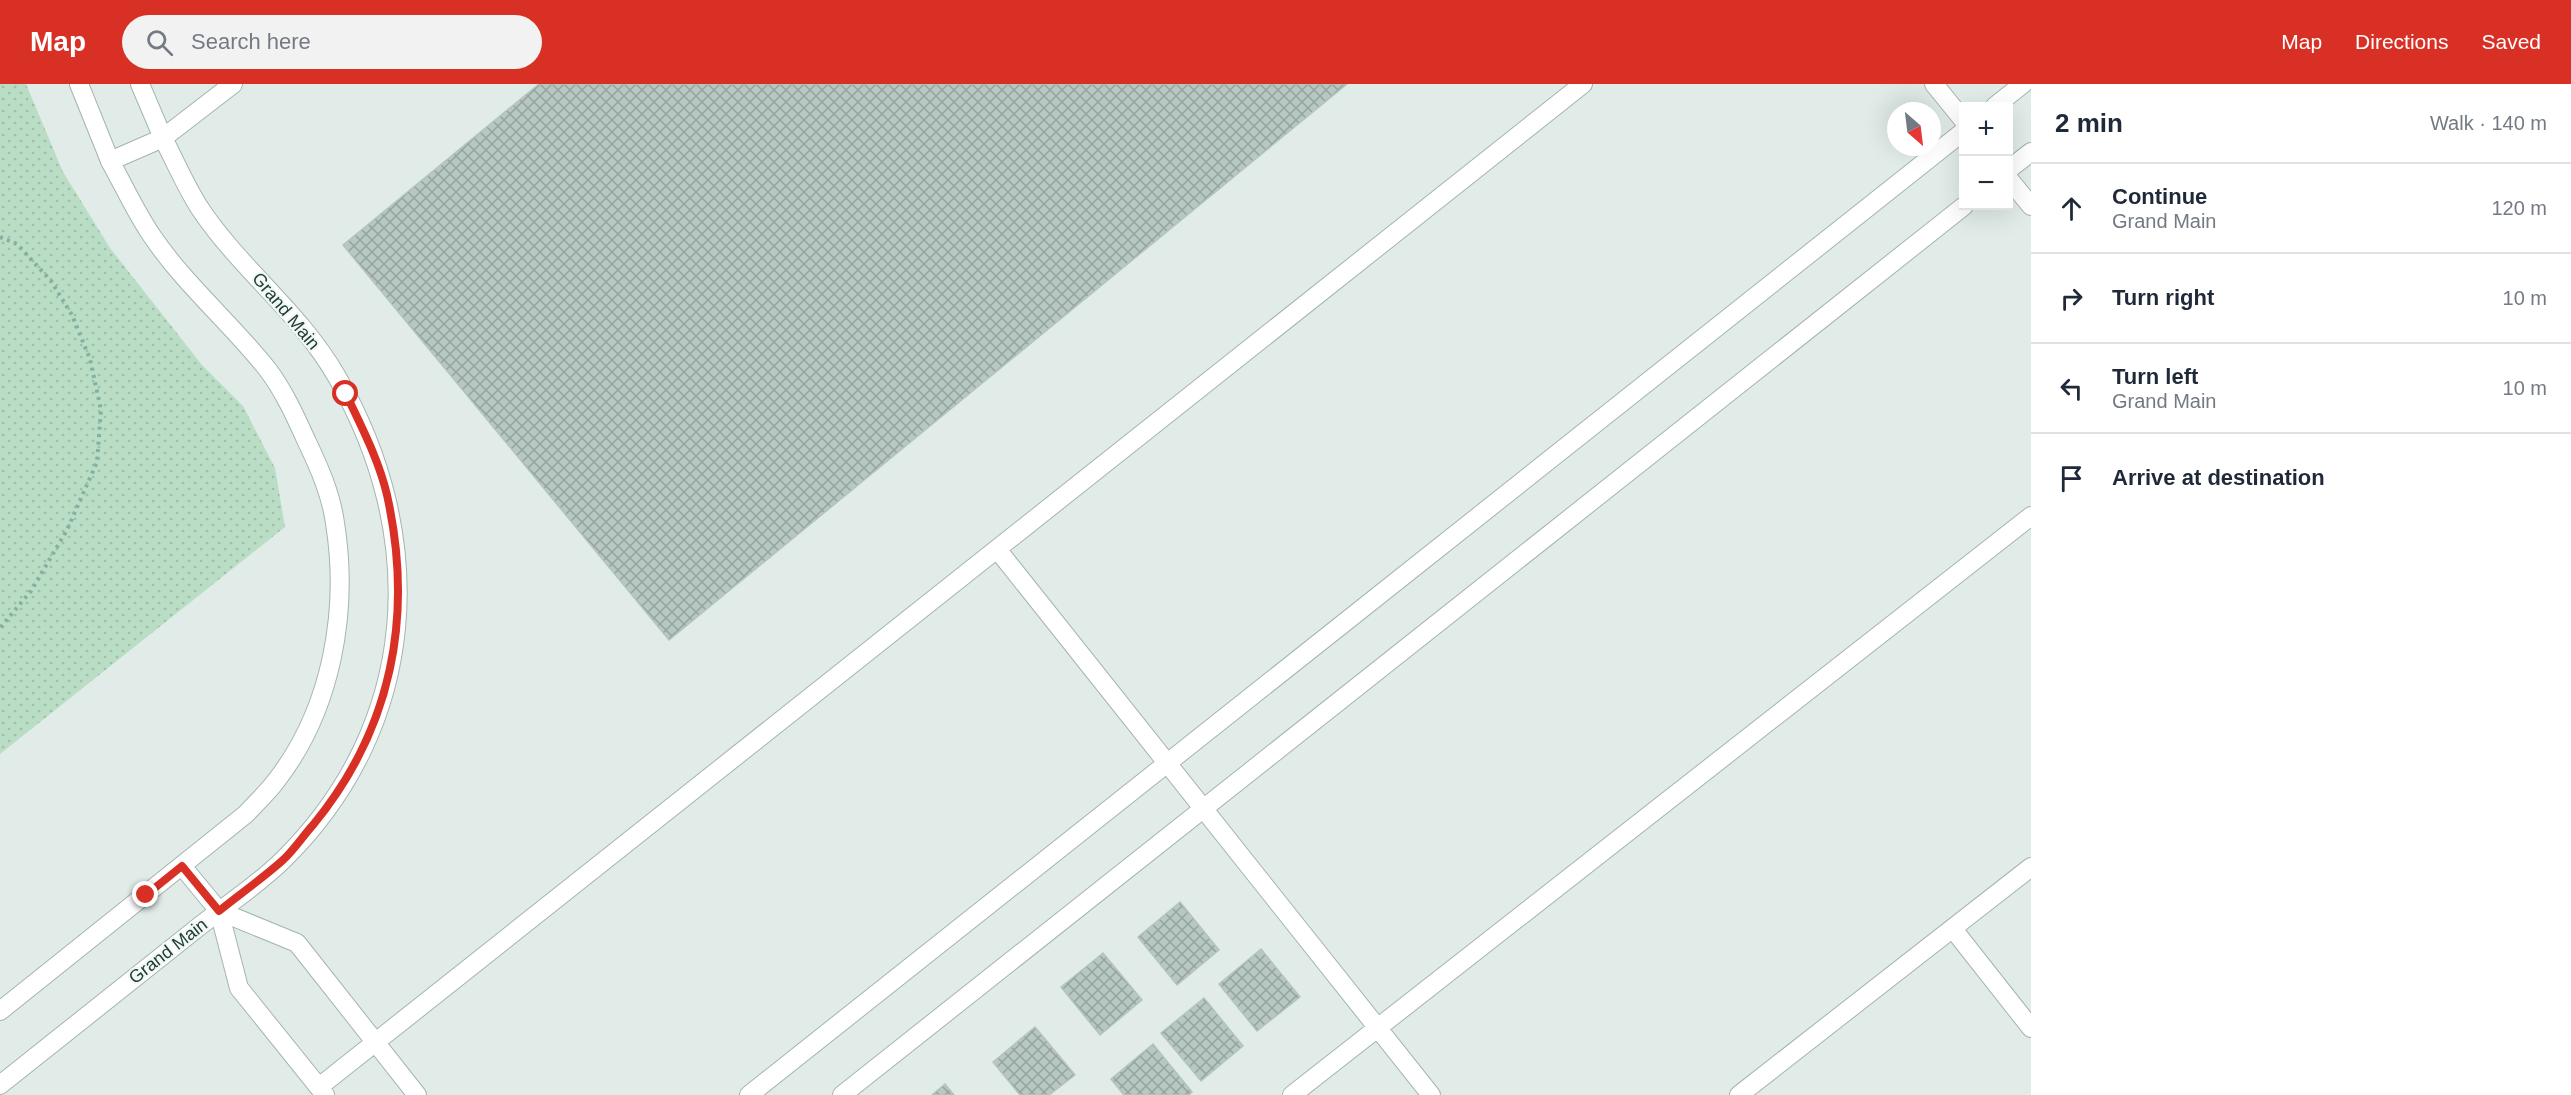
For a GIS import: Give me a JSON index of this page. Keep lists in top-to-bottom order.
{
  "streets": {
    "street": ["Grand Main"]
  },
  "north": "bottom right",
  "page": {
    "header": "Map",
    "search": "Search here",
    "nav": ["Map", "Directions", "Saved"],
    "heading": ["2 min", "Walk · 140 m"],
    "map_buttons": ["+", "−"],
    "list": [
      ["Continue", "Grand Main", "120 m"],
      ["Turn right", "10 m"],
      ["Turn left", "Grand Main", "10 m"],
      "Arrive at destination"
    ]
  }
}
